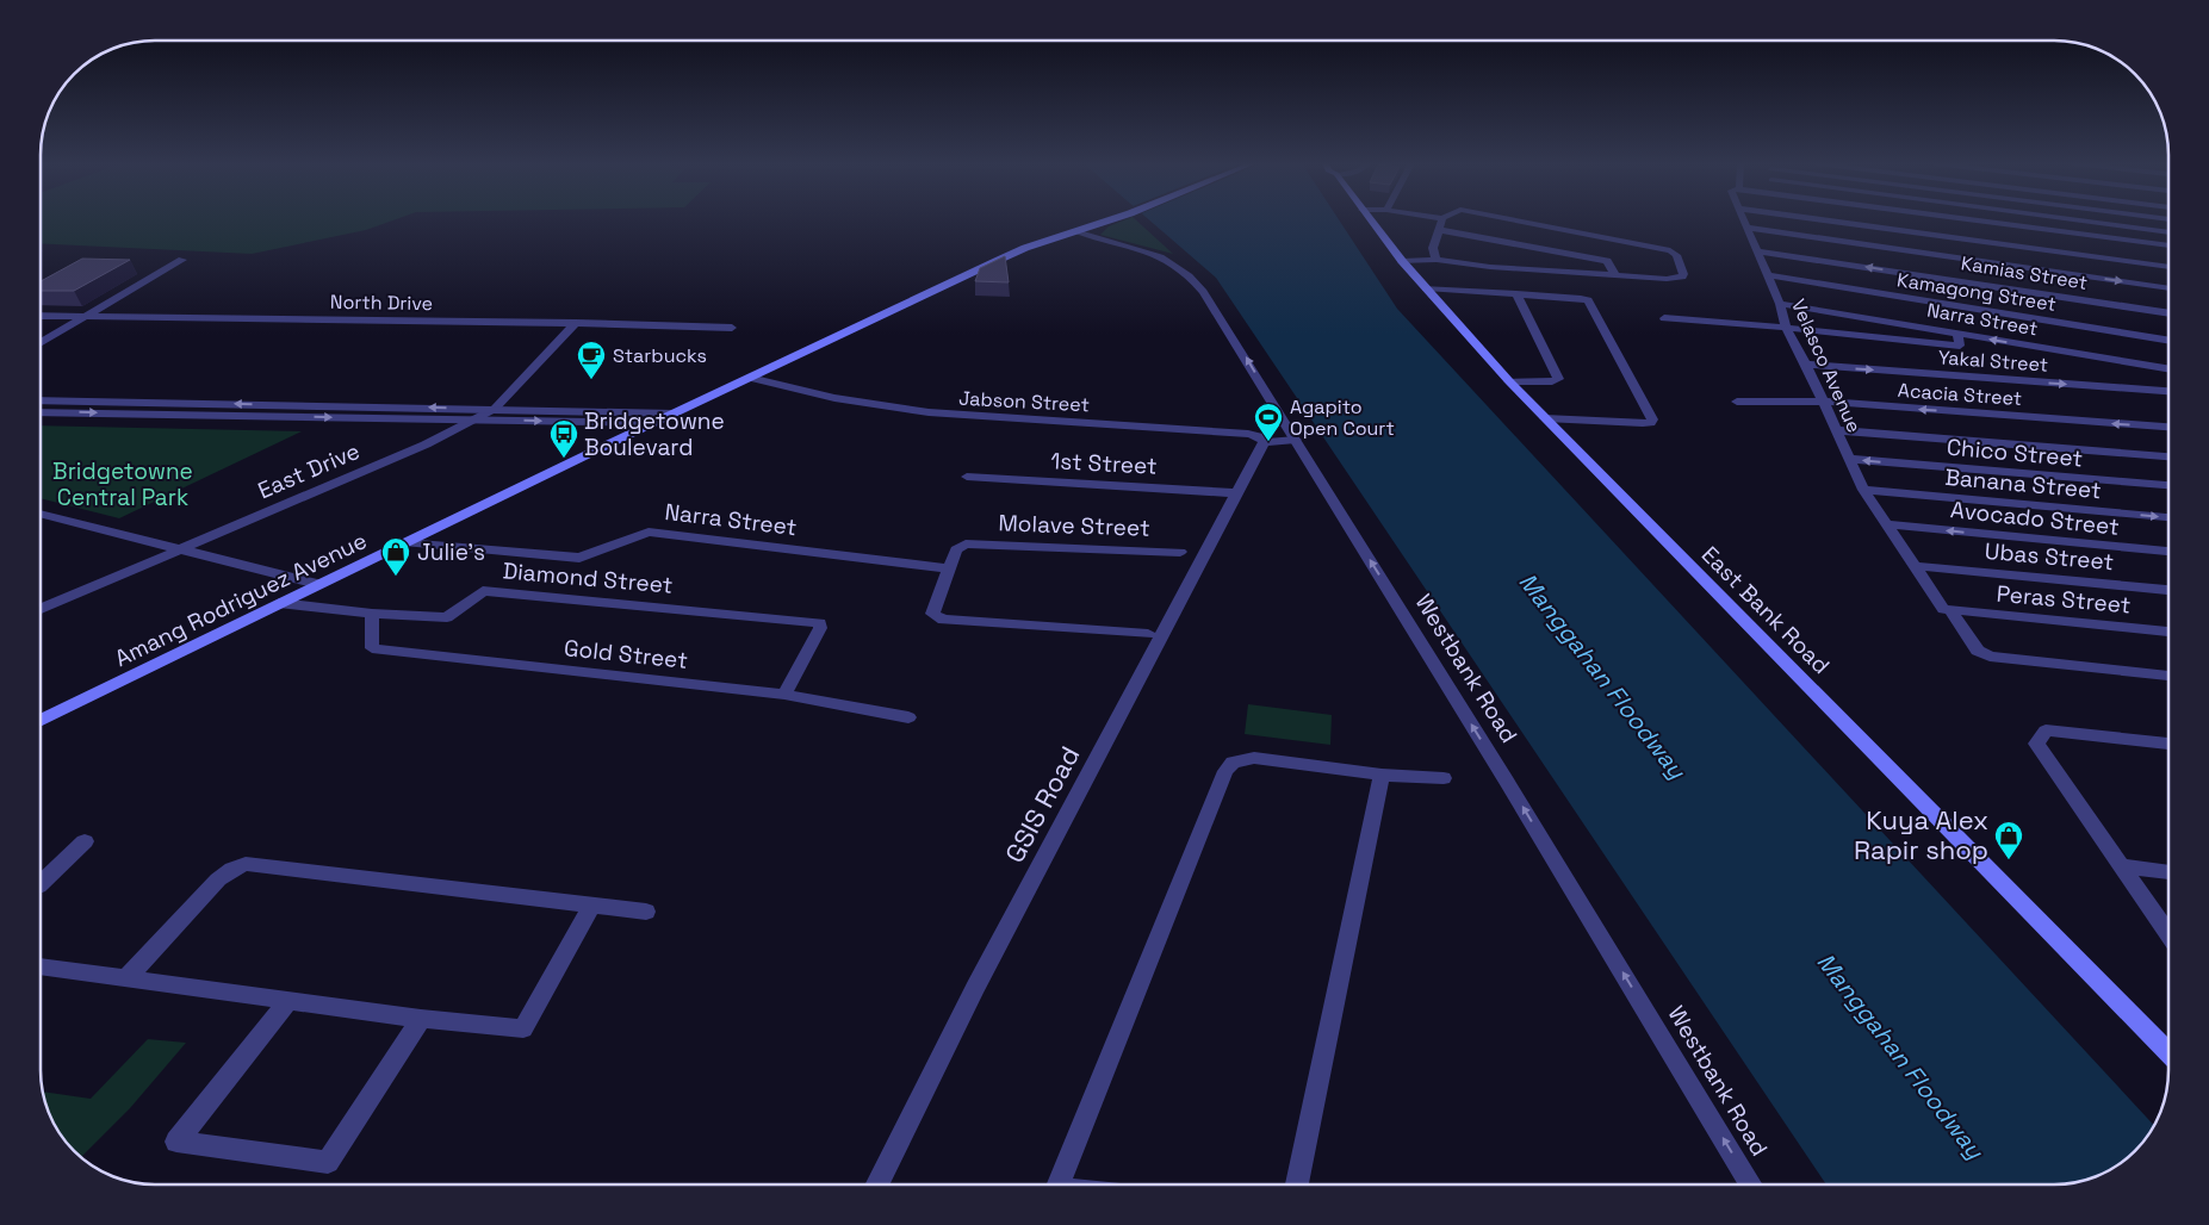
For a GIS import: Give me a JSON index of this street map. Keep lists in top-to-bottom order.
{
  "streets": {
    "main road": ["Amang Rodriguez Avenue", "East Bank Road"],
    "street": [
      "Kamias Street",
      "Kamagong Street",
      "North Drive",
      "Narra Street",
      "Yakal Street",
      "Velasco Avenue",
      "Acacia Street",
      "Jabson Street",
      "Chico Street",
      "1st Street",
      "East Drive",
      "Banana Street",
      "Avocado Street",
      "Molave Street",
      "Ubas Street",
      "Diamond Street",
      "Peras Street",
      "Gold Street",
      "Westbank Road",
      "GSIS Road"
    ]
  },
  "crossings": [
    ["Kamias Street", "Velasco Avenue"],
    ["Kamagong Street", "Velasco Avenue"],
    ["North Drive", "East Drive"],
    ["Narra Street", "Velasco Avenue"],
    ["Narra Street", "Molave Street"],
    ["Narra Street", "Amang Rodriguez Avenue"],
    ["Yakal Street", "Velasco Avenue"],
    ["Velasco Avenue", "Acacia Street"],
    ["Velasco Avenue", "Chico Street"],
    ["Velasco Avenue", "Banana Street"],
    ["Velasco Avenue", "Avocado Street"],
    ["Velasco Avenue", "Ubas Street"],
    ["Velasco Avenue", "Peras Street"],
    ["Jabson Street", "Amang Rodriguez Avenue"],
    ["Jabson Street", "Westbank Road"],
    ["Jabson Street", "GSIS Road"],
    ["1st Street", "GSIS Road"],
    ["Diamond Street", "Amang Rodriguez Avenue"],
    ["Diamond Street", "Gold Street"],
    ["Amang Rodriguez Avenue", "Westbank Road"]
  ],
  "one_way": ["Westbank Road"],
  "water": ["Manggahan Floodway"],
  "parks": ["Bridgetowne Central Park"],
  "places": {
    "cafe": ["Starbucks"],
    "sports": ["Agapito Open Court"],
    "bus stop": ["Bridgetowne Boulevard"],
    "shop": ["Julie's", "Kuya Alex Rapir shop"]
  }
}
